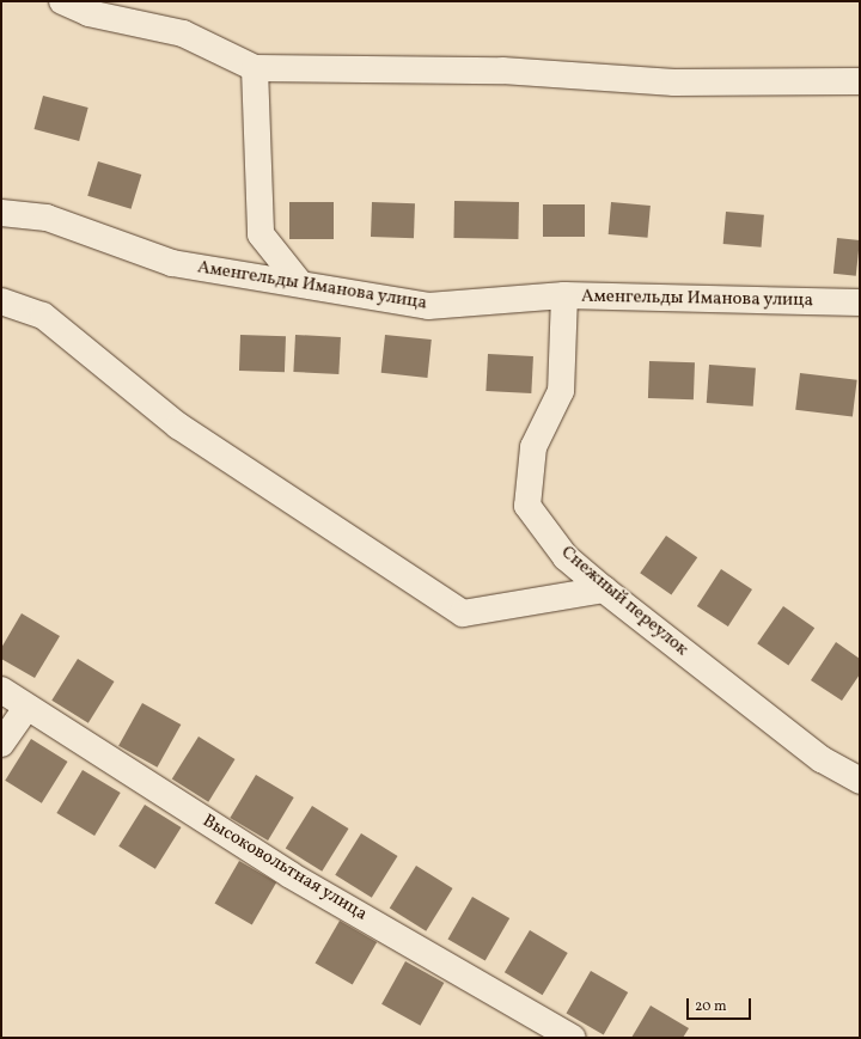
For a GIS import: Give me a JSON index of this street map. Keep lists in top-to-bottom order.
{
  "streets": {
    "street": ["Аменгельды Иманова улица", "Снежный переулок", "Высоковольтная улица"]
  },
  "crossings": [
    ["Аменгельды Иманова улица", "Снежный переулок"]
  ],
  "scale_bar": "20 m"
}
